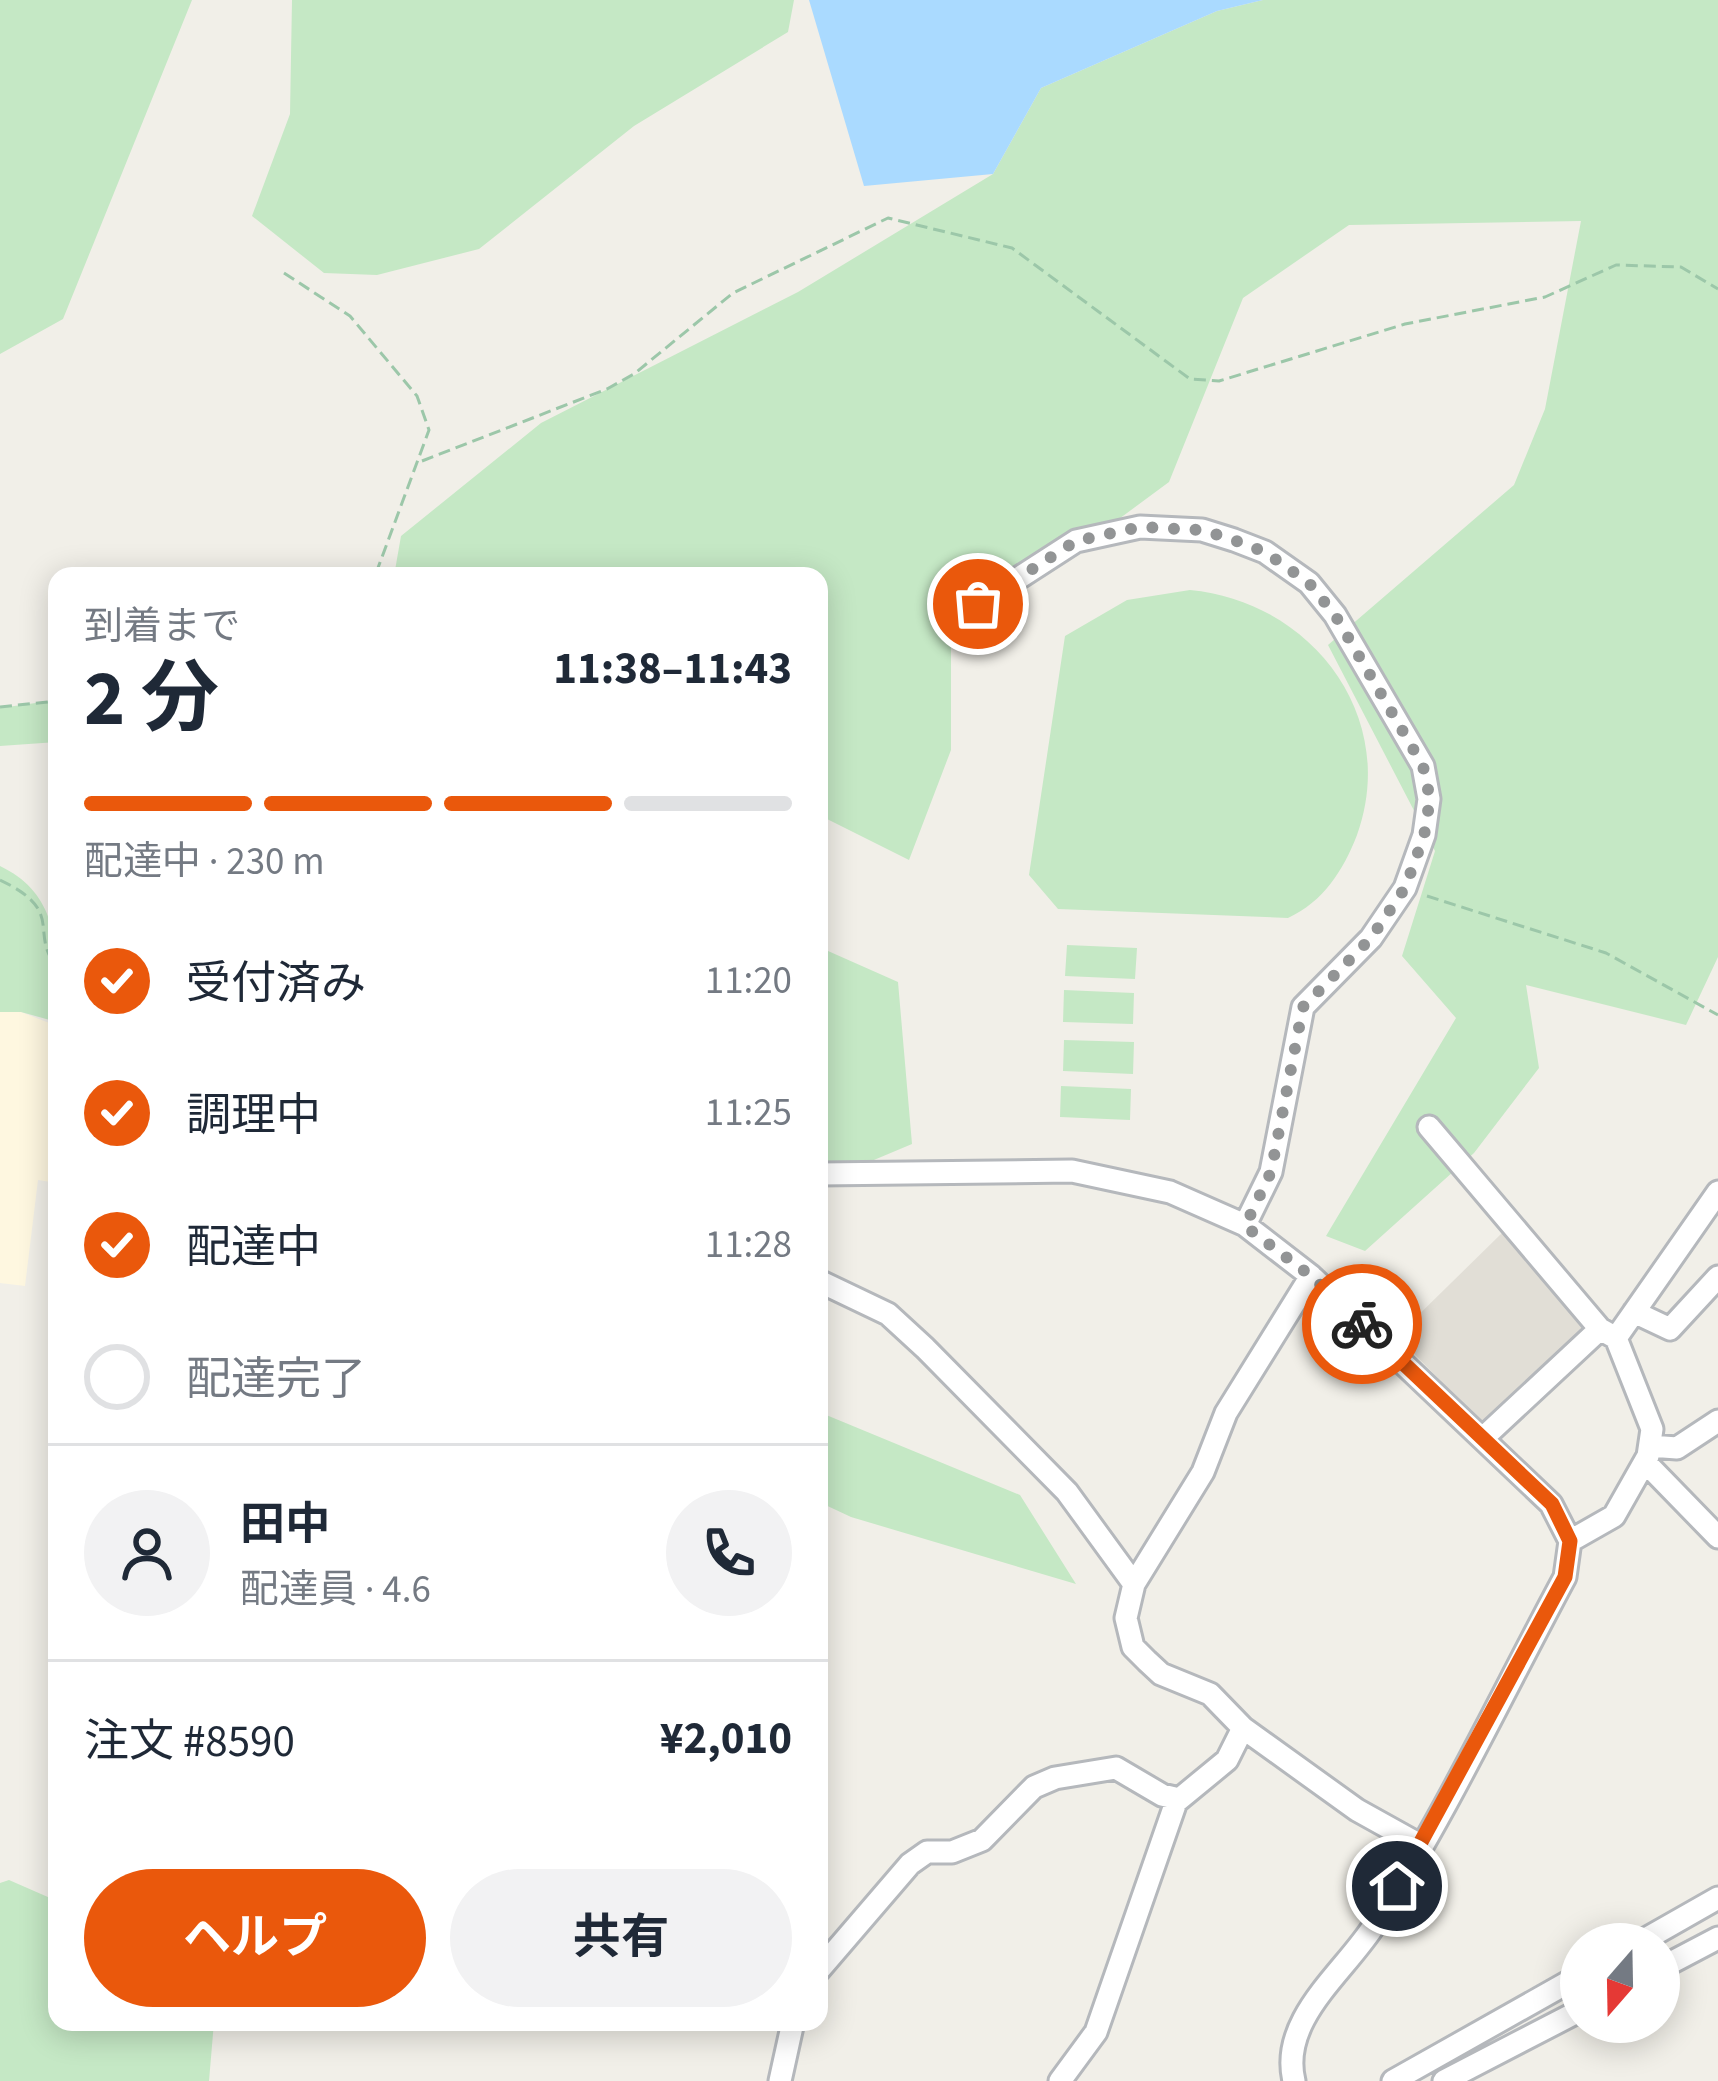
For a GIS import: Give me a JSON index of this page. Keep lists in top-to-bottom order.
{
  "north": "bottom",
  "page": {
    "heading": ["2 分", "到着まで", "11:38–11:43"],
    "panel": [
      "田中",
      "配達員 · 4.6",
      "注文 #8590",
      "¥2,010"
    ],
    "bar": "配達中 · 230 m",
    "list": [
      ["受付済み", "11:20"],
      ["調理中", "11:25"],
      ["配達中", "11:28"],
      "配達完了"
    ],
    "buttons": ["ヘルプ", "共有"]
  }
}
